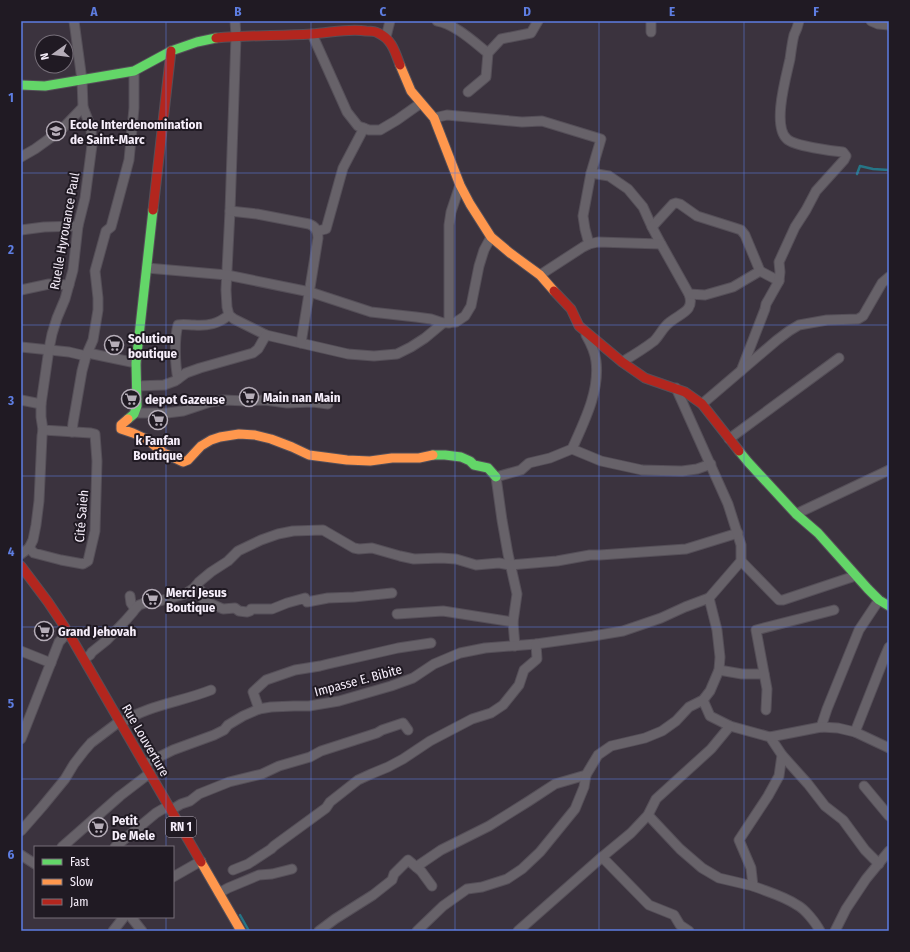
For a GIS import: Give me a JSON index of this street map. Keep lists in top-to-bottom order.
{
  "streets": {
    "street": [
      "Ruelle Hyrouance Paul",
      "Cité Saieh",
      "Impasse E. Bibite",
      "Rue Louverture",
      "RN 1"
    ]
  },
  "crossings": [
    ["Ruelle Hyrouance Paul", "Cité Saieh"],
    ["Impasse E. Bibite", "Rue Louverture"]
  ],
  "places": {
    "school or university": ["Ecole Interdenomination de Saint-Marc"],
    "supermarket": [
      "Solution boutique",
      "Main nan Main",
      "depot Gazeuse",
      "k Fanfan Boutique",
      "Merci Jesus Boutique",
      "Grand Jehovah",
      "Petit De Mele"
    ]
  },
  "legend": ["Fast", "Slow", "Jam"],
  "north": "left",
  "grid": {
    "columns": [
      "A",
      "B",
      "C",
      "D",
      "E",
      "F"
    ],
    "rows": [
      "1",
      "2",
      "3",
      "4",
      "5",
      "6"
    ]
  }
}
